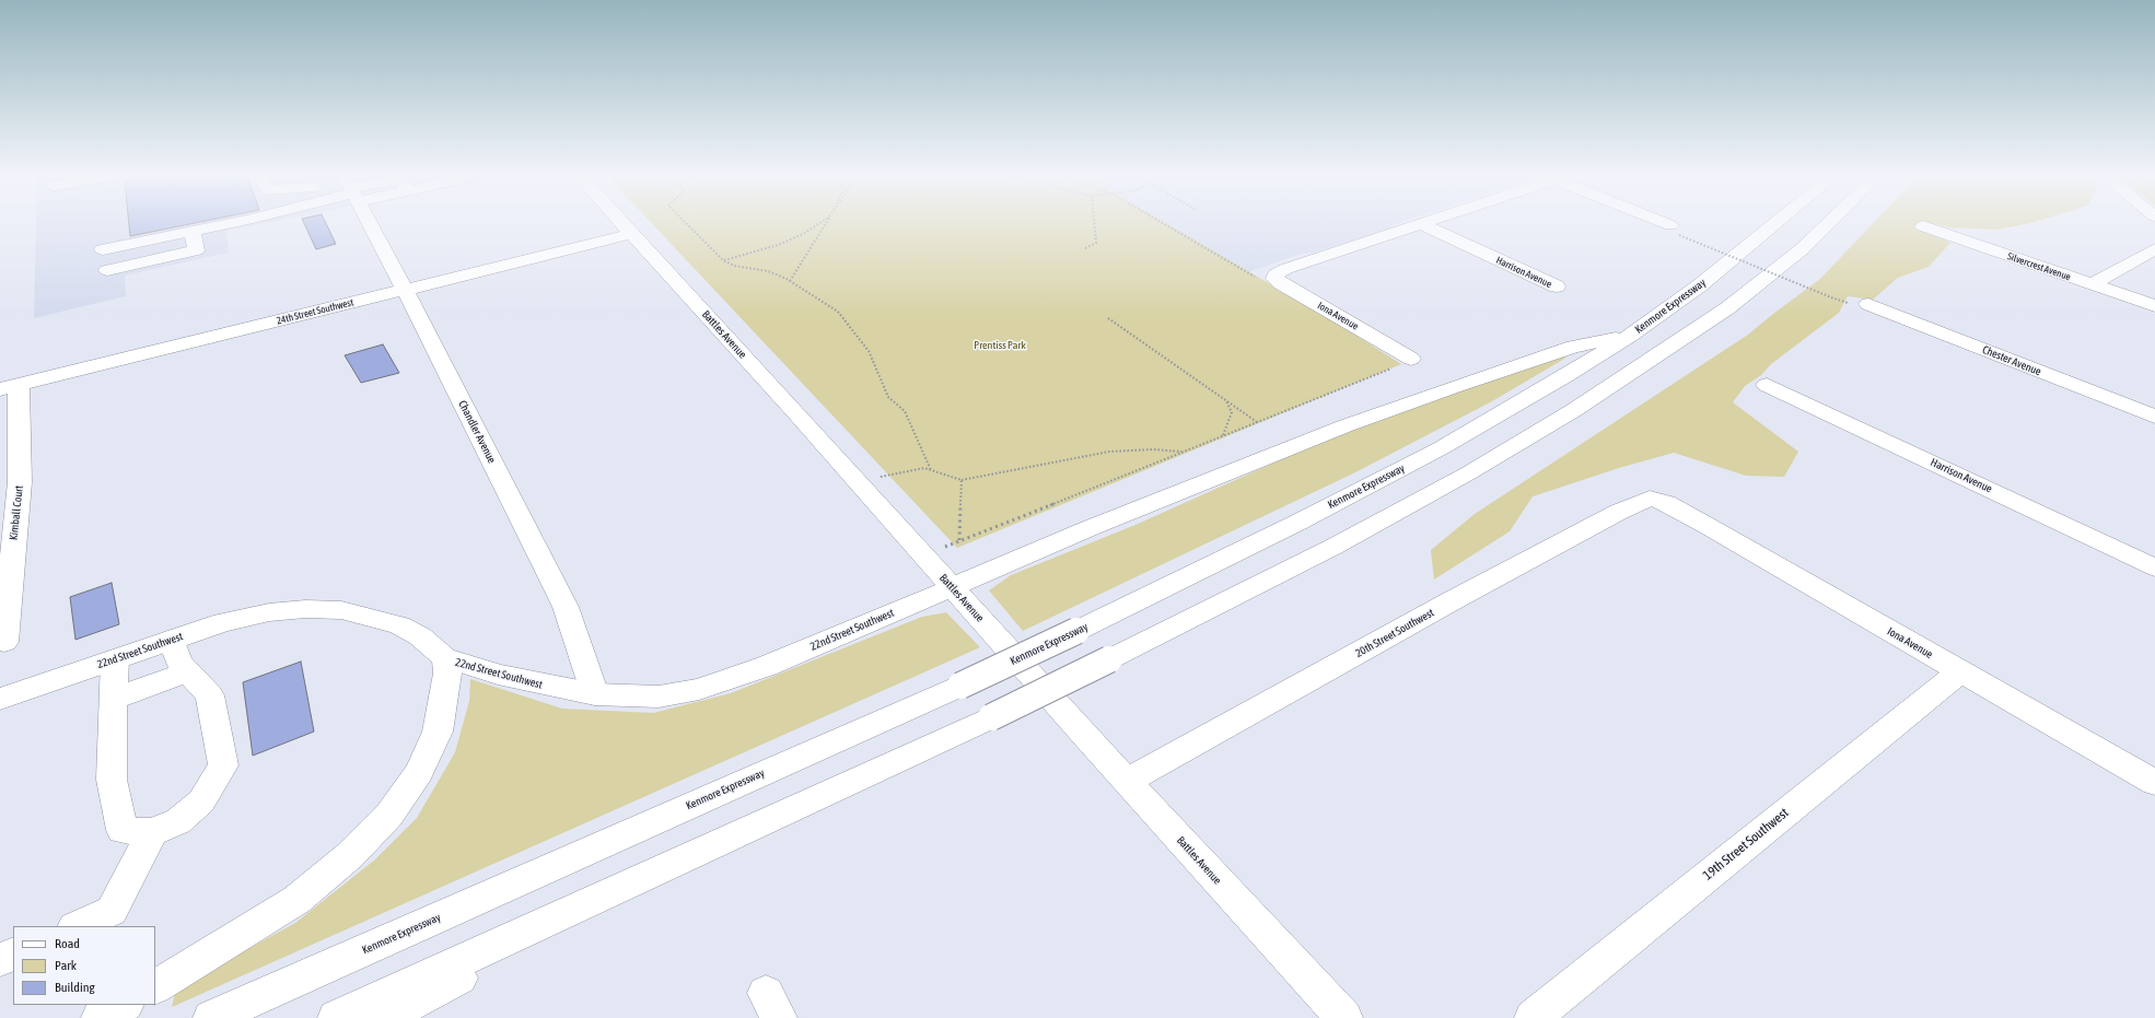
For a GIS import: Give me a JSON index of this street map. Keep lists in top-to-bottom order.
{
  "streets": {
    "main road": [
      "Silvercrest Avenue",
      "Harrison Avenue",
      "Kenmore Expressway",
      "24th Street Southwest",
      "Iona Avenue",
      "Battles Avenue",
      "Chester Avenue",
      "Chandler Avenue",
      "Kimball Court",
      "22nd Street Southwest",
      "20th Street Southwest",
      "19th Street Southwest"
    ]
  },
  "crossings": [
    ["Harrison Avenue", "Iona Avenue"],
    ["Kenmore Expressway", "22nd Street Southwest"],
    ["24th Street Southwest", "Battles Avenue"],
    ["24th Street Southwest", "Chandler Avenue"],
    ["24th Street Southwest", "Kimball Court"],
    ["Iona Avenue", "20th Street Southwest"],
    ["Iona Avenue", "19th Street Southwest"],
    ["Battles Avenue", "22nd Street Southwest"],
    ["Battles Avenue", "20th Street Southwest"],
    ["Chandler Avenue", "22nd Street Southwest"]
  ],
  "parks": ["Prentiss Park"],
  "legend": ["Road", "Park", "Building"]
}
